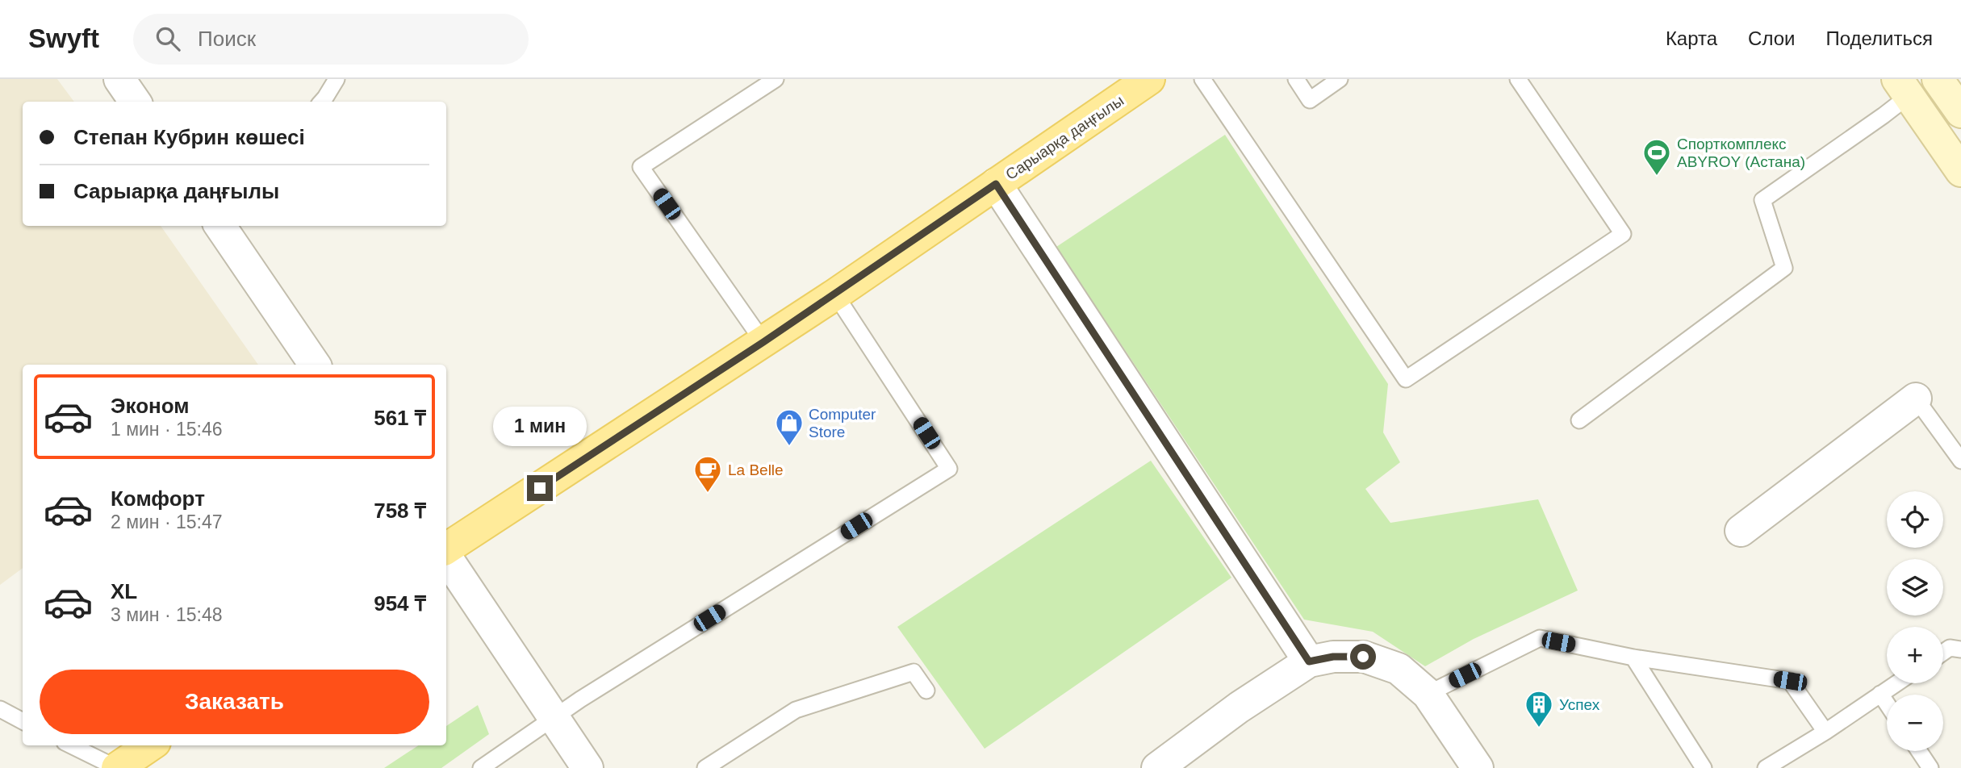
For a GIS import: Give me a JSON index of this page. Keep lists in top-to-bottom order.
{
  "streets": {
    "main road": ["Сарыарқа даңғылы"]
  },
  "places": {
    "sports": ["Спорткомплекс ABYROY (Астана)"],
    "shop": ["Computer Store"],
    "cafe": ["La Belle"],
    "building": ["Успех"]
  },
  "page": {
    "header": "Swyft",
    "search": "Поиск",
    "nav": ["Карта", "Слои", "Поделиться"],
    "banner": ["Степан Кубрин көшесі", "Сарыарқа даңғылы"],
    "list": [
      {
        "name": "Эконом",
        "note": "1 мин · 15:46",
        "value": "561 ₸"
      },
      {
        "name": "Комфорт",
        "note": "2 мин · 15:47",
        "value": "758 ₸"
      },
      {
        "name": "XL",
        "note": "3 мин · 15:48",
        "value": "954 ₸"
      }
    ],
    "bubble": "1 мин",
    "map_buttons": ["+", "−"],
    "buttons": "Заказать"
  }
}
